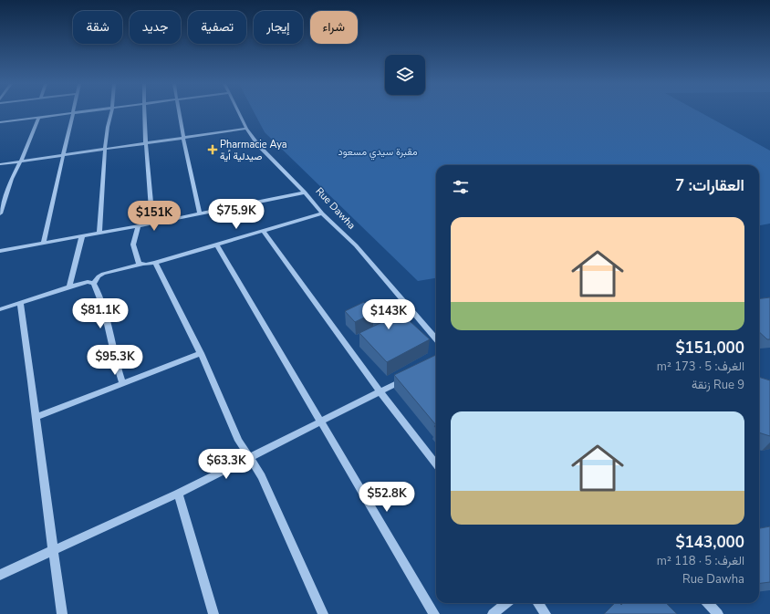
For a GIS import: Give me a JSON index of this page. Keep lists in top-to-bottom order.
{
  "streets": {
    "street": ["Rue Dawha"]
  },
  "parks": ["مقبرة سيدي مسعود"],
  "places": {
    "health": ["Pharmacie Aya صيدلية اًية"]
  },
  "page": {
    "chip": [
      "شراء",
      "إيجار",
      "تصفية",
      "جديد",
      "شقة"
    ],
    "heading": "العقارات: 7",
    "price": [
      "$75.9K",
      "$151K",
      "$81.1K",
      "$143K",
      "$95.3K",
      "$63.3K",
      "$52.8K"
    ],
    "list": [
      {
        "name": "$151,000",
        "note": "الغرف: 5 · 173 m² · Rue 9 زنقة"
      },
      {
        "name": "$143,000",
        "note": "الغرف: 5 · 118 m² · Rue Dawha"
      }
    ]
  }
}
